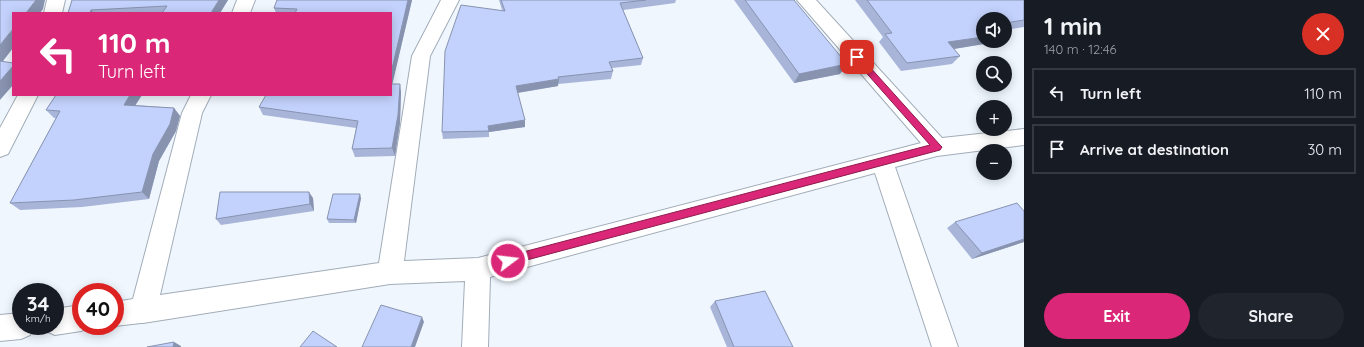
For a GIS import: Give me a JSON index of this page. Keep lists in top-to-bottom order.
{
  "page": {
    "heading": ["1 min", "140 m · 12:46"],
    "map_buttons": ["+", "−"],
    "turn": ["110 m", "Turn left"],
    "list": [
      {
        "name": "Turn left",
        "value": "110 m"
      },
      {
        "name": "Arrive at destination",
        "value": "30 m"
      }
    ],
    "speed": "34 km/h",
    "limit": "40",
    "buttons": ["Exit", "Share"]
  }
}
